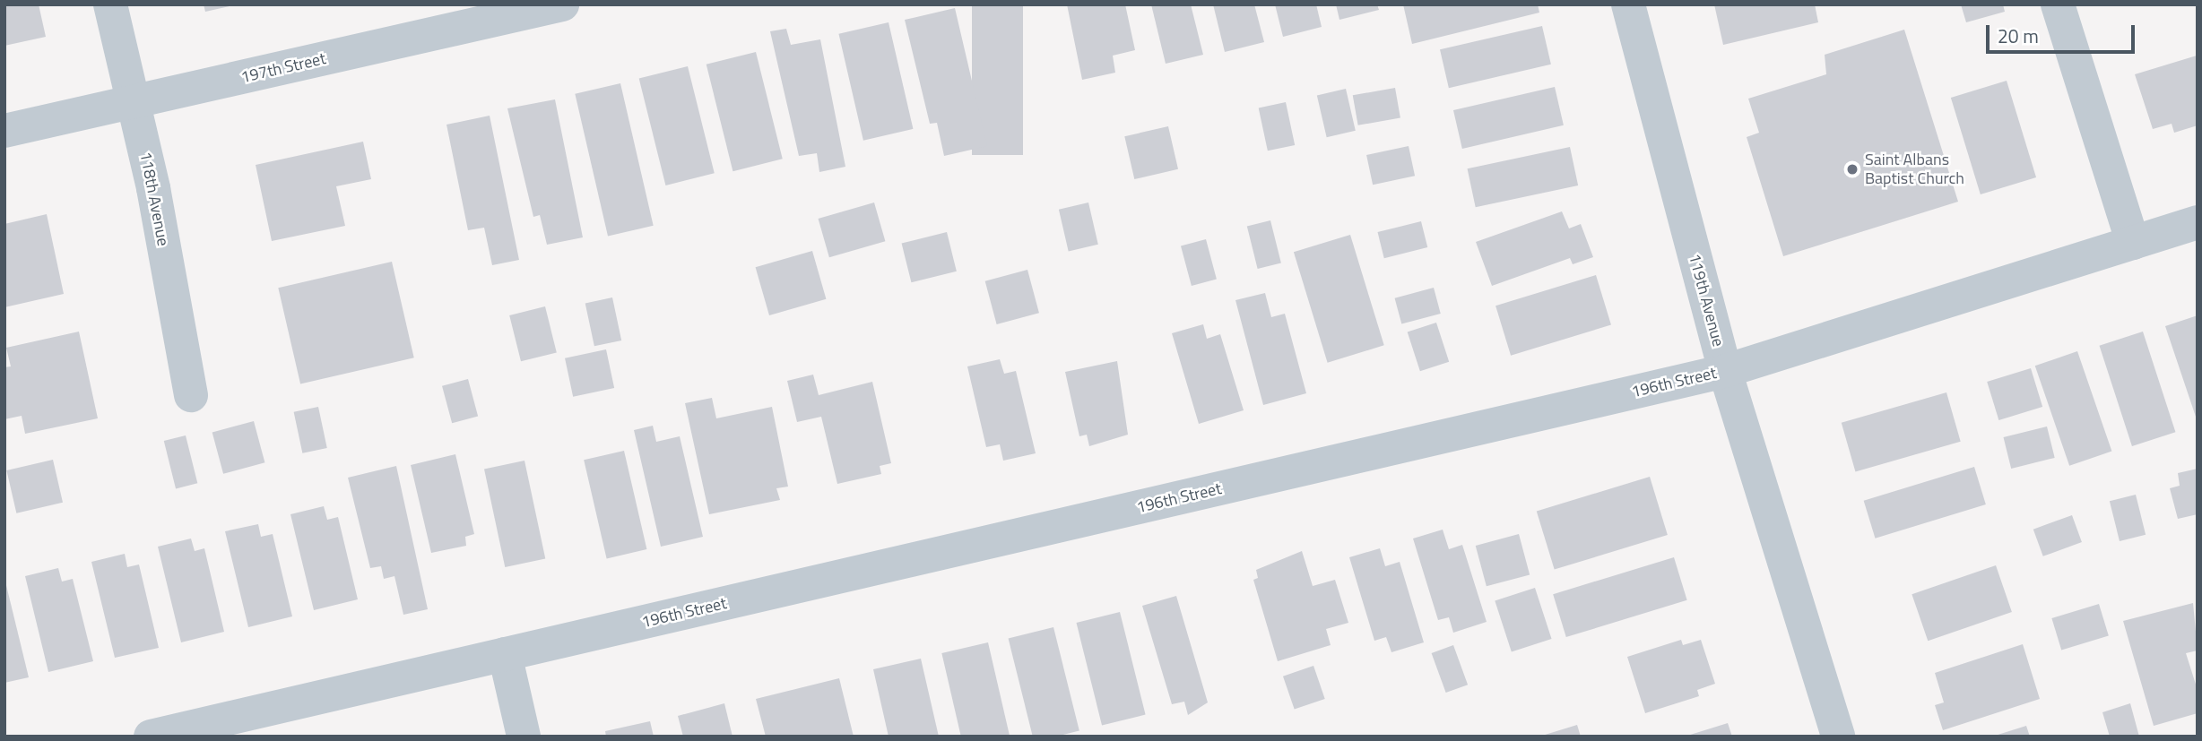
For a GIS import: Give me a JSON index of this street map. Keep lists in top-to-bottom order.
{
  "streets": {
    "street": [
      "197th Street",
      "118th Avenue",
      "119th Avenue",
      "196th Street"
    ]
  },
  "crossings": [
    ["197th Street", "118th Avenue"],
    ["119th Avenue", "196th Street"]
  ],
  "places": ["Saint Albans Baptist Church"],
  "scale_bar": "20 m"
}
